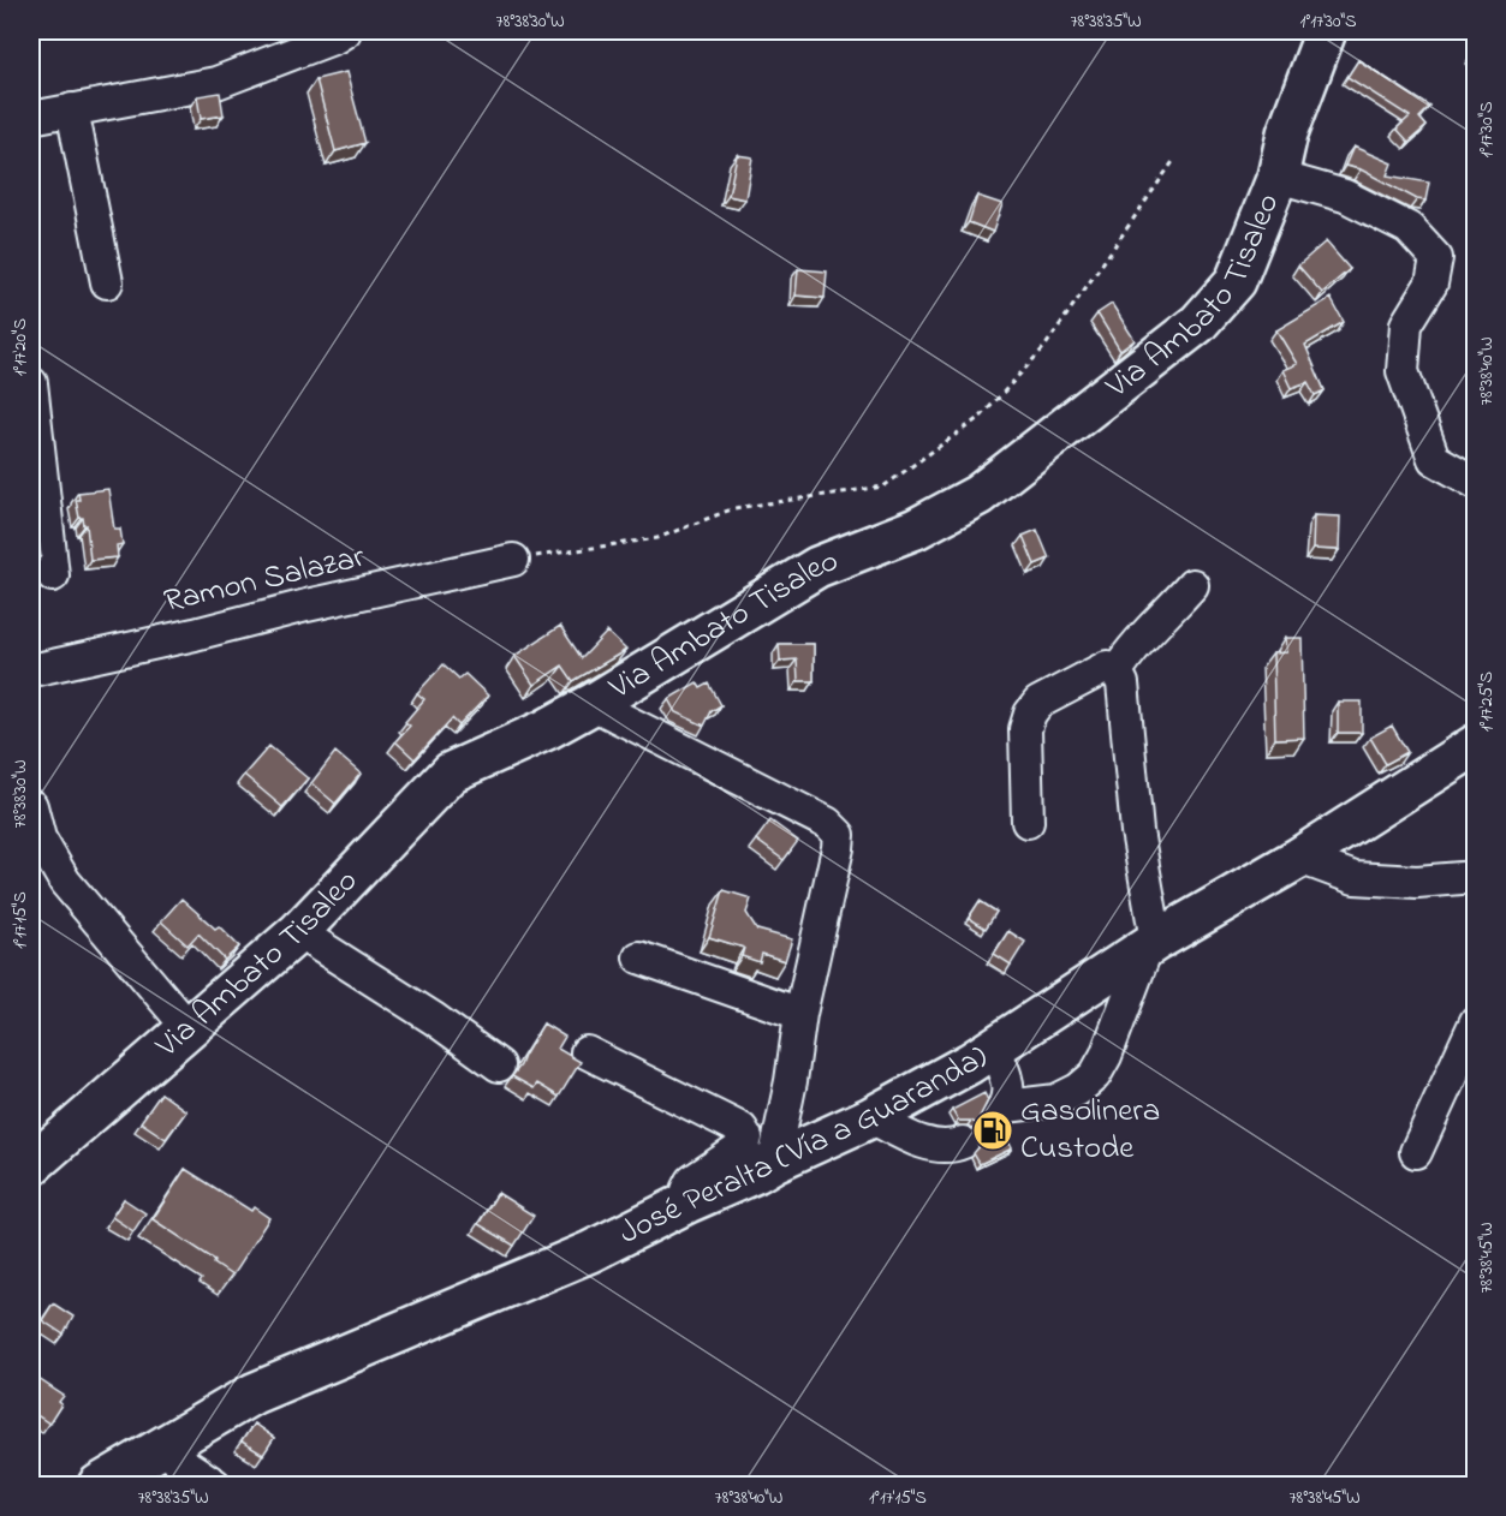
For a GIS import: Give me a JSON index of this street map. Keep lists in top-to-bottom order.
{
  "streets": {
    "main road": ["Via Ambato Tisaleo", "José Peralta (Vía a Guaranda)"],
    "street": ["Ramon Salazar"]
  },
  "places": {
    "fuel station": ["Gasolinera Custode"]
  },
  "coordinates": [
    "78°38'30\"W",
    "78°38'35\"W",
    "1°17'30\"S",
    "1°17'20\"S",
    "78°38'40\"W",
    "1°17'25\"S",
    "1°17'15\"S",
    "78°38'45\"W"
  ]
}
